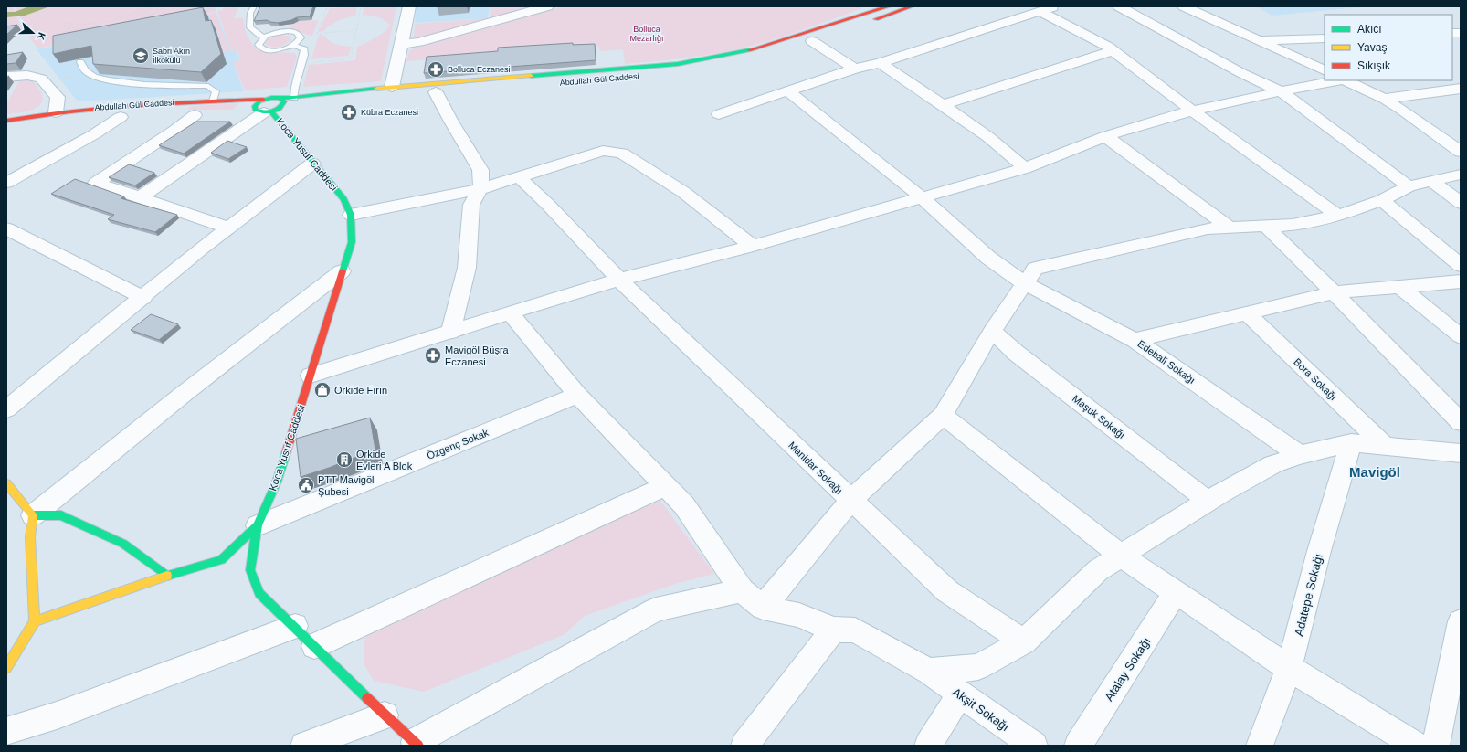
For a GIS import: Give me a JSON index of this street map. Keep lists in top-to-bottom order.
{
  "streets": {
    "street": [
      "Abdullah Gül Caddesi",
      "Koca Yusuf Caddesi",
      "Edebali Sokağı",
      "Bora Sokağı",
      "Maşuk Sokağı",
      "Özgenç Sokak",
      "Manidar Sokağı",
      "Adatepe Sokağı",
      "Atalay Sokağı",
      "Akşit Sokağı"
    ]
  },
  "crossings": [
    ["Abdullah Gül Caddesi", "Koca Yusuf Caddesi"],
    ["Koca Yusuf Caddesi", "Özgenç Sokak"]
  ],
  "districts": ["Mavigöl"],
  "parks": ["Bolluca Mezarlığı"],
  "places": {
    "school or university": ["Sabri Akın İlkokulu"],
    "pharmacy": ["Bolluca Eczanesi", "Kübra Eczanesi", "Mavigöl Büşra Eczanesi"],
    "shop": ["Orkide Fırın"],
    "building": ["Orkide Evleri A Blok"],
    "public building": ["PTT Mavigöl Şubesi"]
  },
  "legend": ["Akıcı", "Yavaş", "Sıkışık"],
  "north": "right"
}
